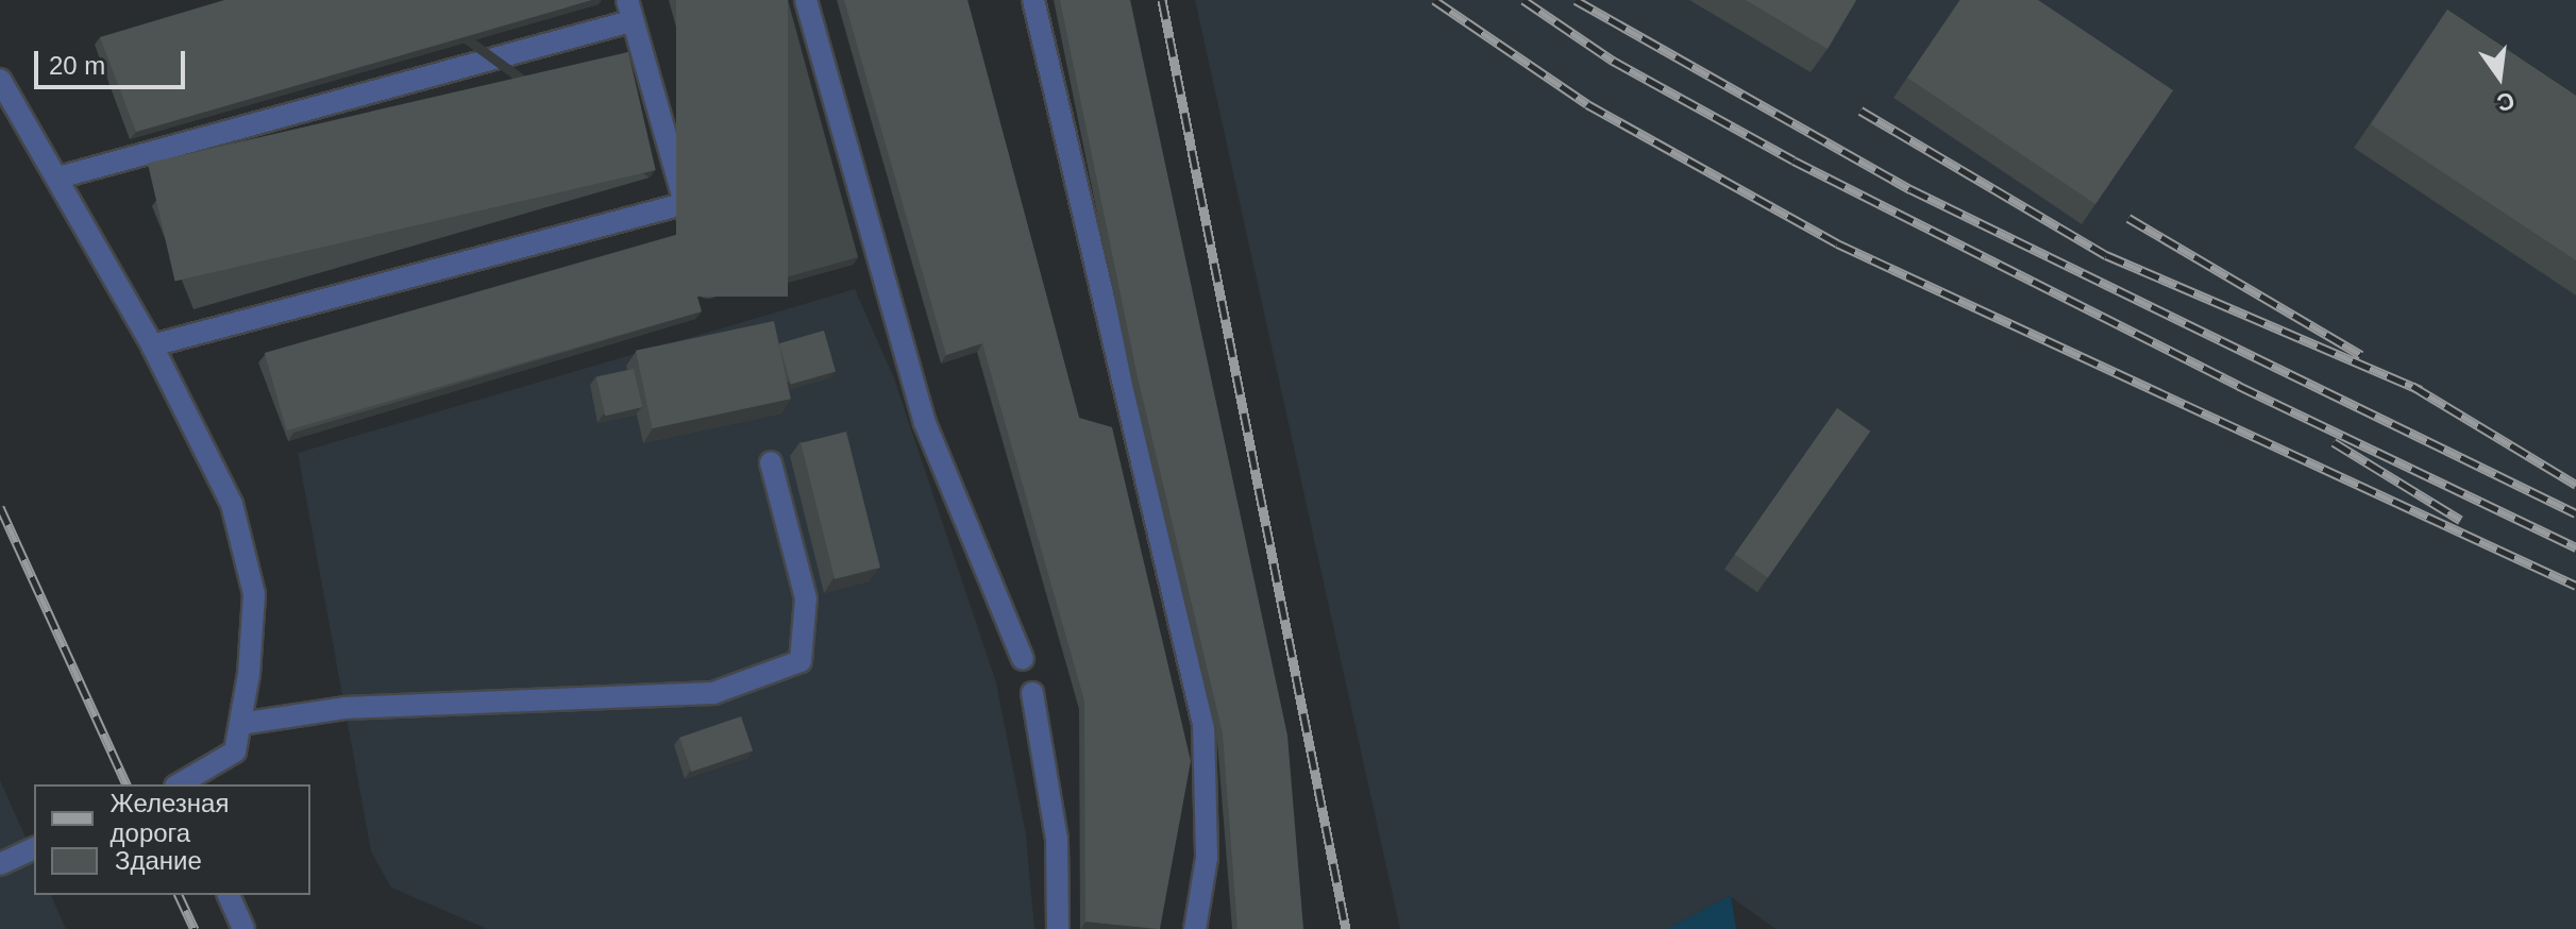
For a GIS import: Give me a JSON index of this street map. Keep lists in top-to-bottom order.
{
  "legend": ["Железная дорога", "Здание"],
  "scale_bar": "20 m",
  "north": "bottom"
}
